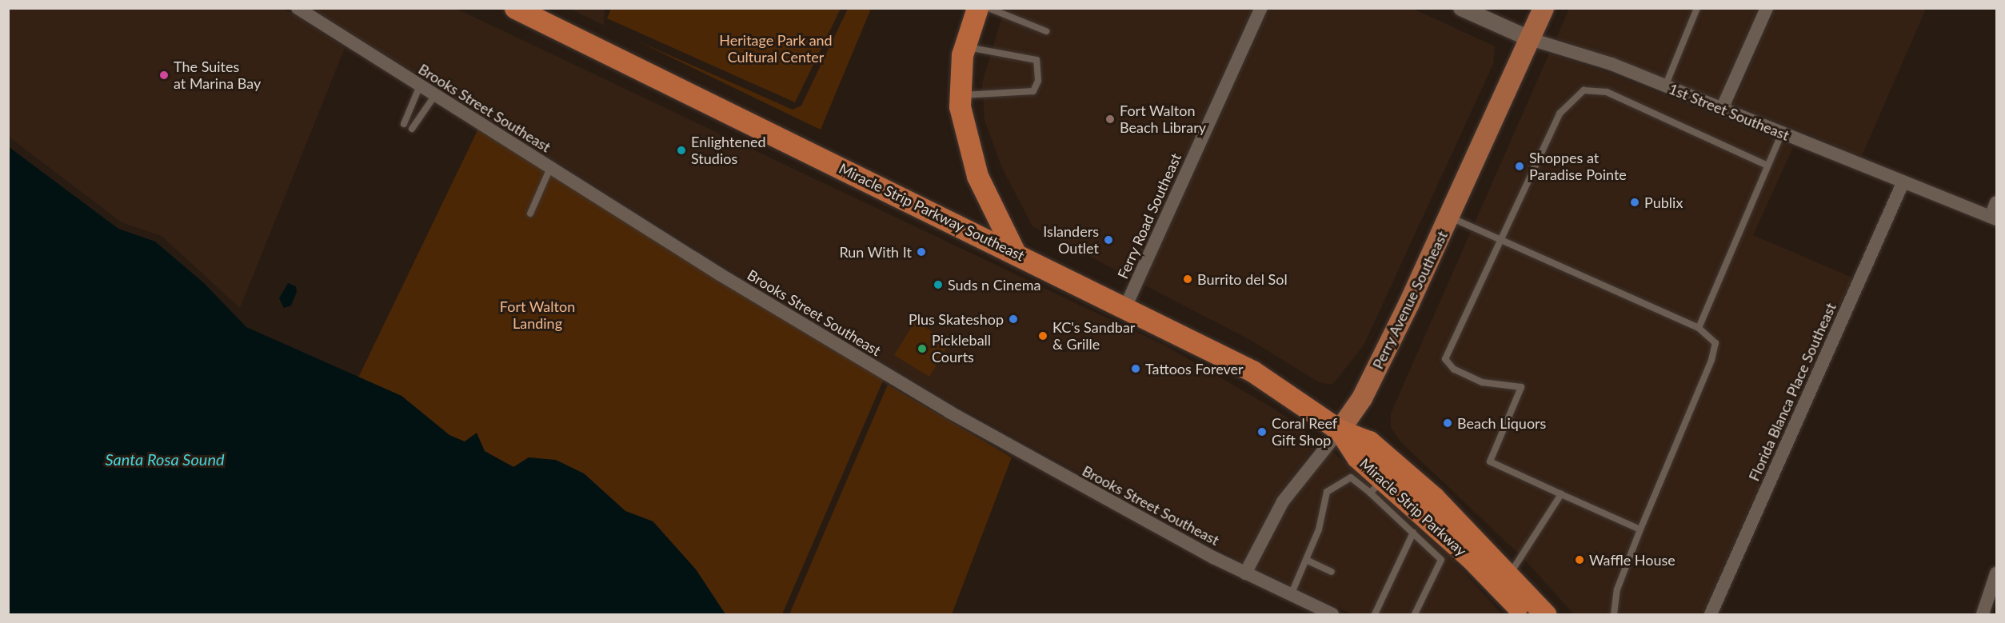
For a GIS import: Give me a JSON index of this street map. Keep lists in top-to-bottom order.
{
  "streets": {
    "highway": ["Miracle Strip Parkway Southeast", "Miracle Strip Parkway"],
    "main road": ["Perry Avenue Southeast"],
    "street": [
      "Brooks Street Southeast",
      "1st Street Southeast",
      "Ferry Road Southeast",
      "Florida Blanca Place Southeast"
    ]
  },
  "crossings": [
    ["Brooks Street Southeast", "Perry Avenue Southeast"],
    ["1st Street Southeast", "Perry Avenue Southeast"],
    ["1st Street Southeast", "Florida Blanca Place Southeast"],
    ["Miracle Strip Parkway Southeast", "Ferry Road Southeast"],
    ["Miracle Strip Parkway Southeast", "Perry Avenue Southeast"],
    ["Miracle Strip Parkway Southeast", "Miracle Strip Parkway"],
    ["Perry Avenue Southeast", "Miracle Strip Parkway"]
  ],
  "water": ["Santa Rosa Sound"],
  "parks": ["Heritage Park and Cultural Center", "Fort Walton Landing"],
  "places": [
    "The Suites at Marina Bay",
    "Fort Walton Beach Library",
    "Enlightened Studios",
    "Shoppes at Paradise Pointe",
    "Publix",
    "Islanders Outlet",
    "Run With It",
    "Burrito del Sol",
    "Suds n Cinema",
    "Plus Skateshop",
    "KC's Sandbar & Grille",
    "Pickleball Courts",
    "Tattoos Forever",
    "Beach Liquors",
    "Coral Reef Gift Shop",
    "Waffle House"
  ]
}
